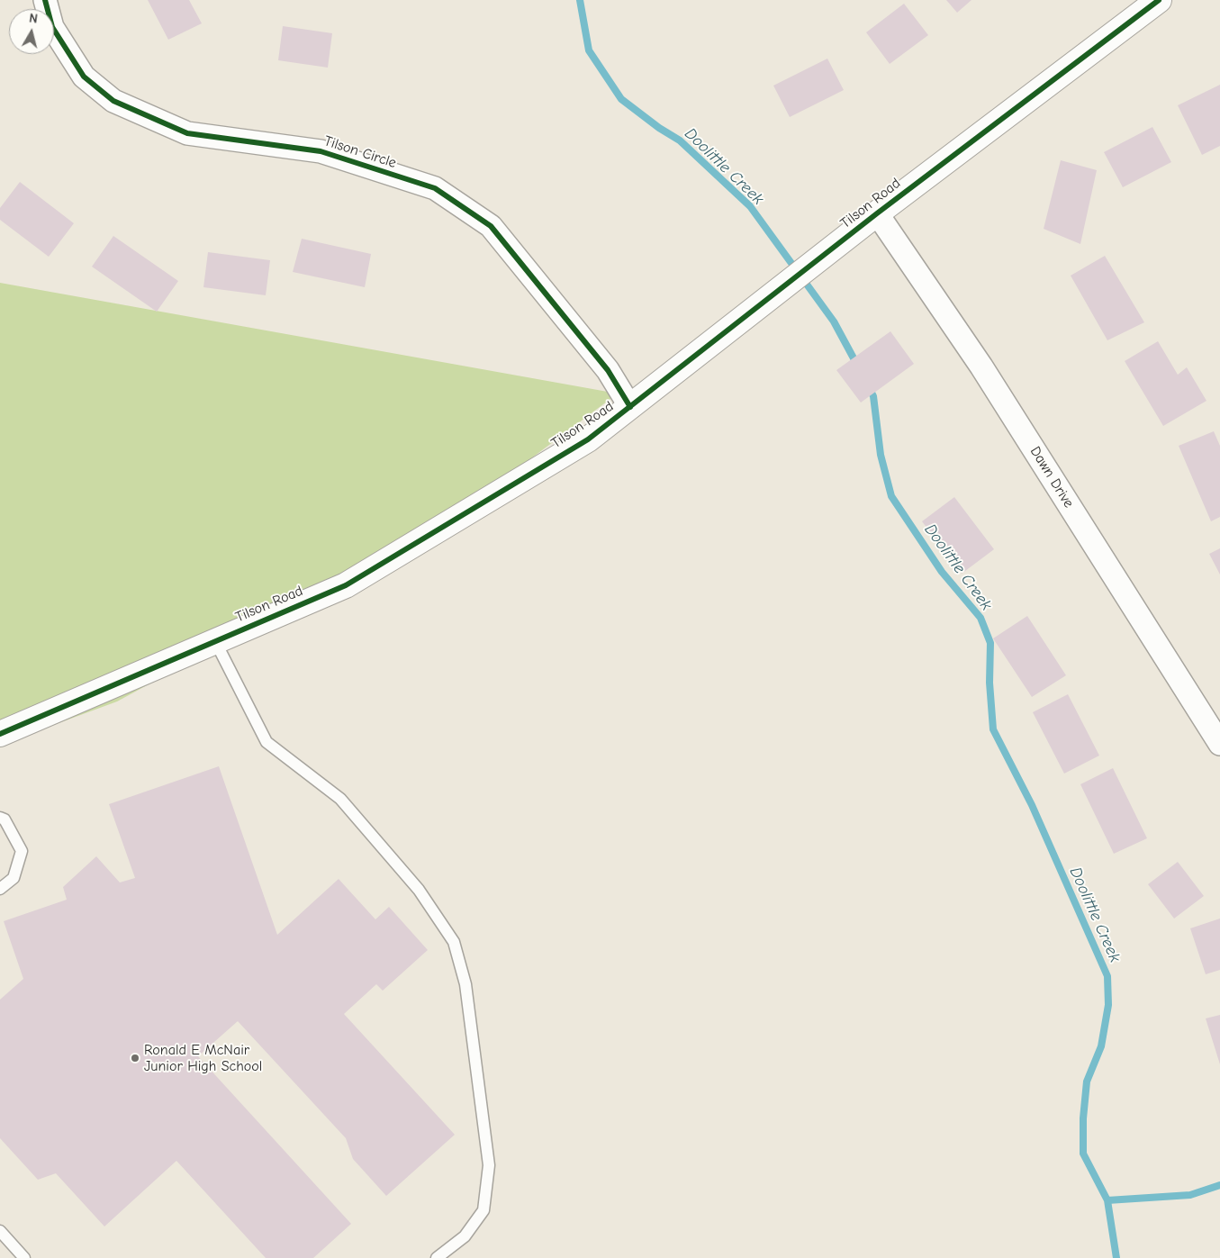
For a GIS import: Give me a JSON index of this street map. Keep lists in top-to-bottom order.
{
  "streets": {
    "street": ["Tilson Circle", "Tilson Road", "Dawn Drive"]
  },
  "crossings": [
    ["Tilson Circle", "Tilson Road"],
    ["Tilson Road", "Dawn Drive"]
  ],
  "water": ["Doolittle Creek"],
  "places": ["Ronald E McNair Junior High School"],
  "north": "top"
}
